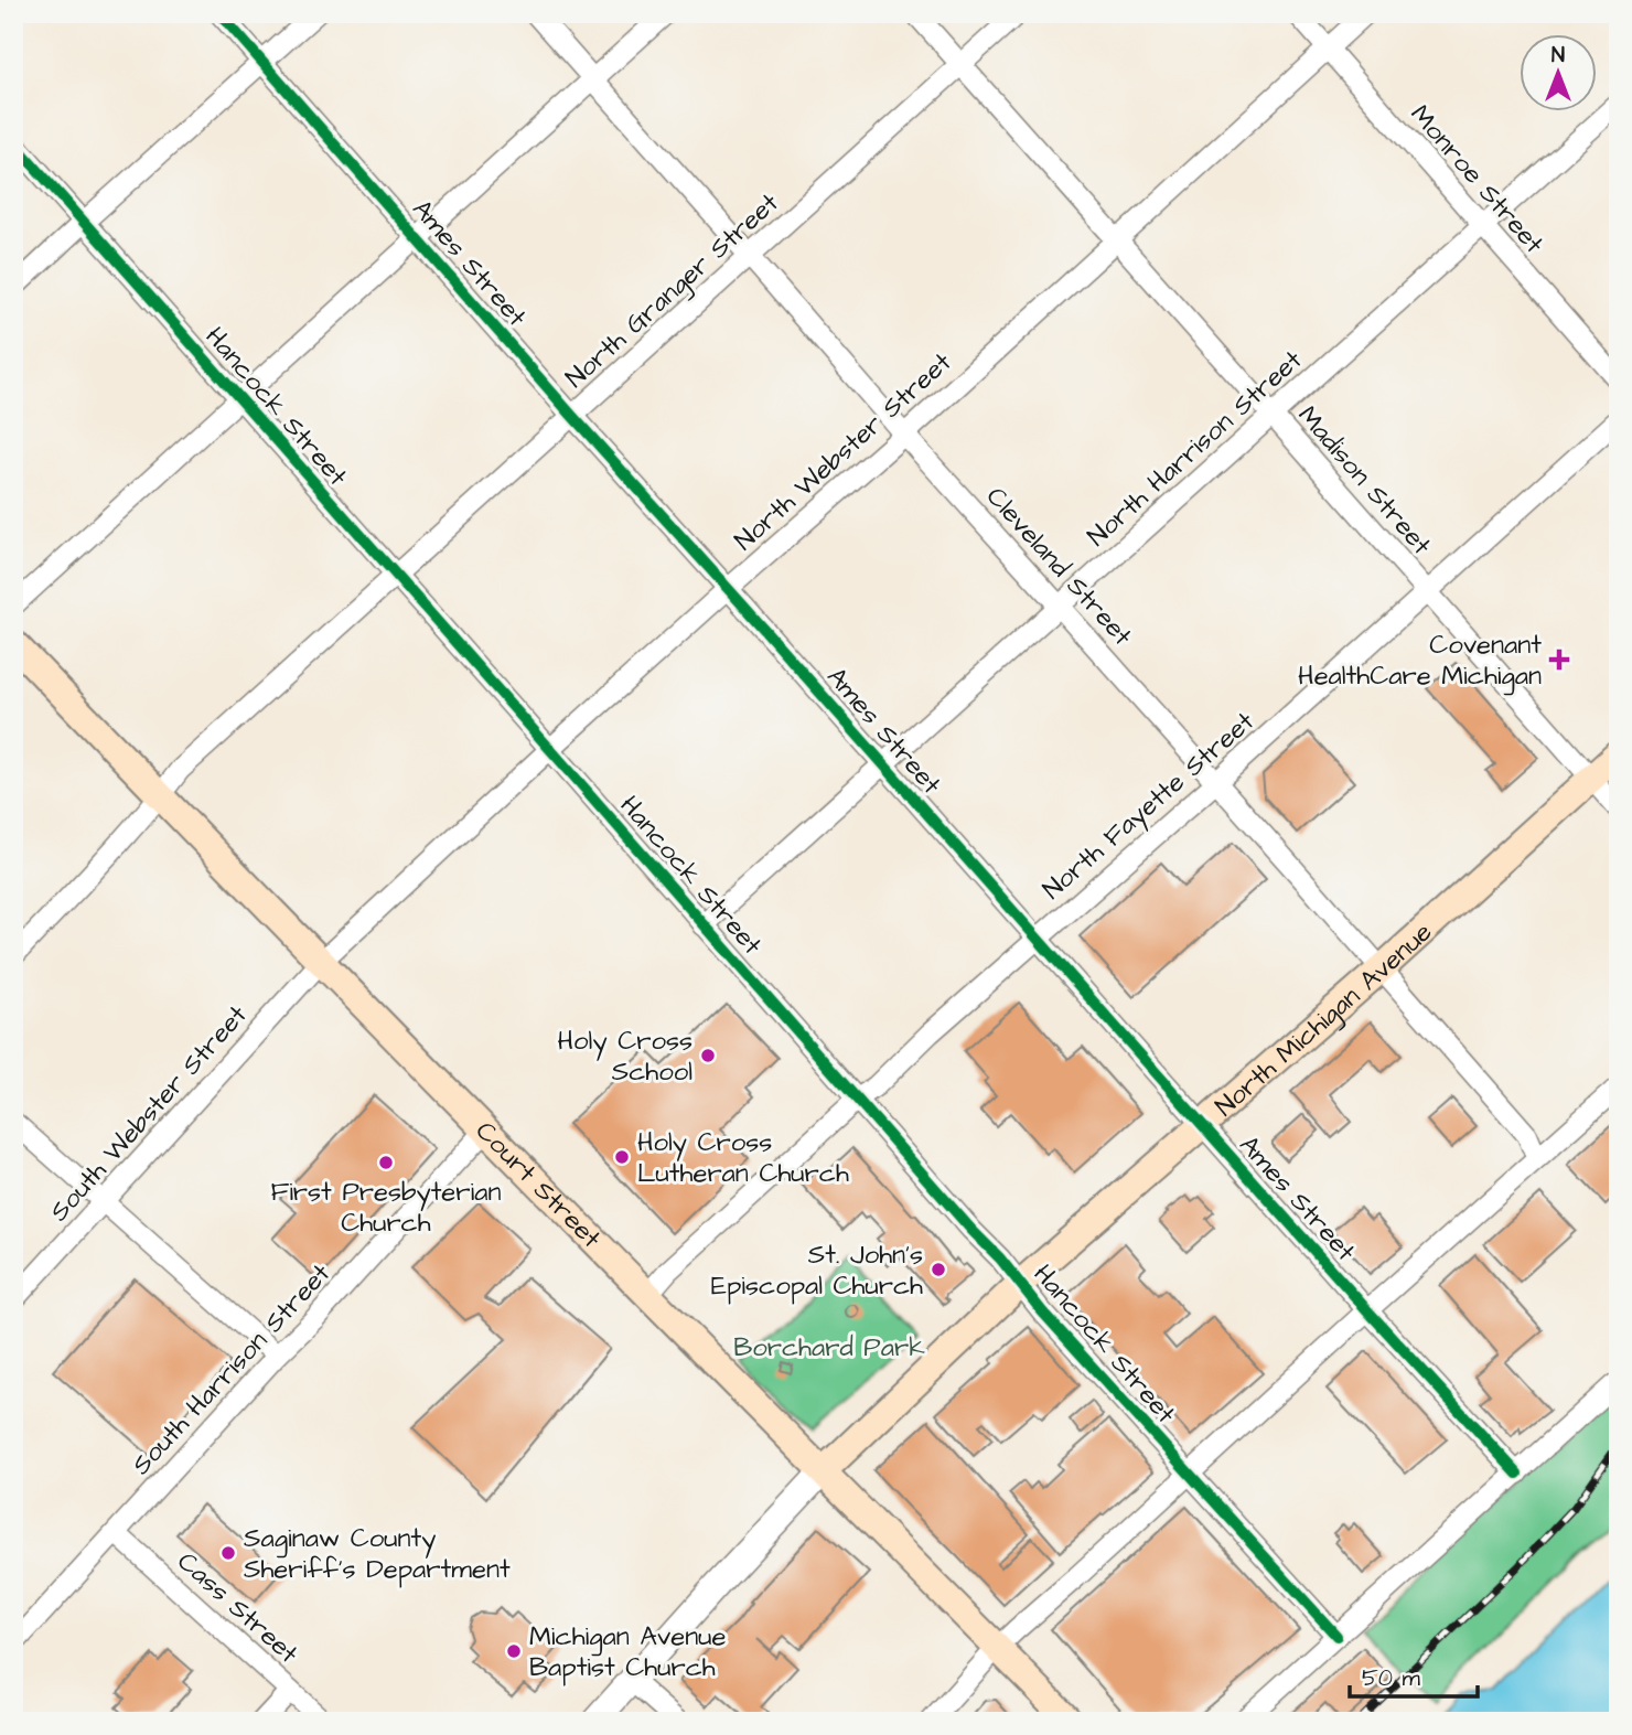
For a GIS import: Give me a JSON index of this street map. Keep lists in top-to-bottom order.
{
  "streets": {
    "main road": ["North Michigan Avenue", "Court Street"],
    "street": [
      "Monroe Street",
      "Ames Street",
      "North Granger Street",
      "Hancock Street",
      "North Harrison Street",
      "North Webster Street",
      "Madison Street",
      "Cleveland Street",
      "North Fayette Street",
      "South Webster Street",
      "South Harrison Street",
      "Cass Street"
    ]
  },
  "crossings": [
    ["Monroe Street", "North Harrison Street"],
    ["Monroe Street", "North Webster Street"],
    ["Ames Street", "North Granger Street"],
    ["Ames Street", "North Harrison Street"],
    ["Ames Street", "North Webster Street"],
    ["Ames Street", "North Fayette Street"],
    ["Ames Street", "North Michigan Avenue"],
    ["North Granger Street", "Hancock Street"],
    ["North Granger Street", "Madison Street"],
    ["North Granger Street", "Cleveland Street"],
    ["North Granger Street", "Court Street"],
    ["Hancock Street", "North Harrison Street"],
    ["Hancock Street", "North Webster Street"],
    ["Hancock Street", "North Fayette Street"],
    ["Hancock Street", "North Michigan Avenue"],
    ["North Harrison Street", "Madison Street"],
    ["North Harrison Street", "Cleveland Street"],
    ["North Webster Street", "Madison Street"],
    ["North Webster Street", "Cleveland Street"],
    ["North Webster Street", "South Webster Street"],
    ["North Webster Street", "Court Street"],
    ["Madison Street", "North Fayette Street"],
    ["Madison Street", "North Michigan Avenue"],
    ["Cleveland Street", "North Fayette Street"],
    ["Cleveland Street", "North Michigan Avenue"],
    ["North Fayette Street", "Court Street"],
    ["North Michigan Avenue", "Court Street"],
    ["South Webster Street", "Court Street"],
    ["Court Street", "South Harrison Street"],
    ["South Harrison Street", "Cass Street"]
  ],
  "parks": ["Borchard Park"],
  "places": {
    "health": ["Covenant HealthCare Michigan"],
    "other": [
      "Holy Cross School",
      "Holy Cross Lutheran Church",
      "First Presbyterian Church",
      "St. John's Episcopal Church",
      "Saginaw County Sheriff's Department",
      "Michigan Avenue Baptist Church"
    ]
  },
  "scale_bar": "50 m",
  "north": "top"
}
